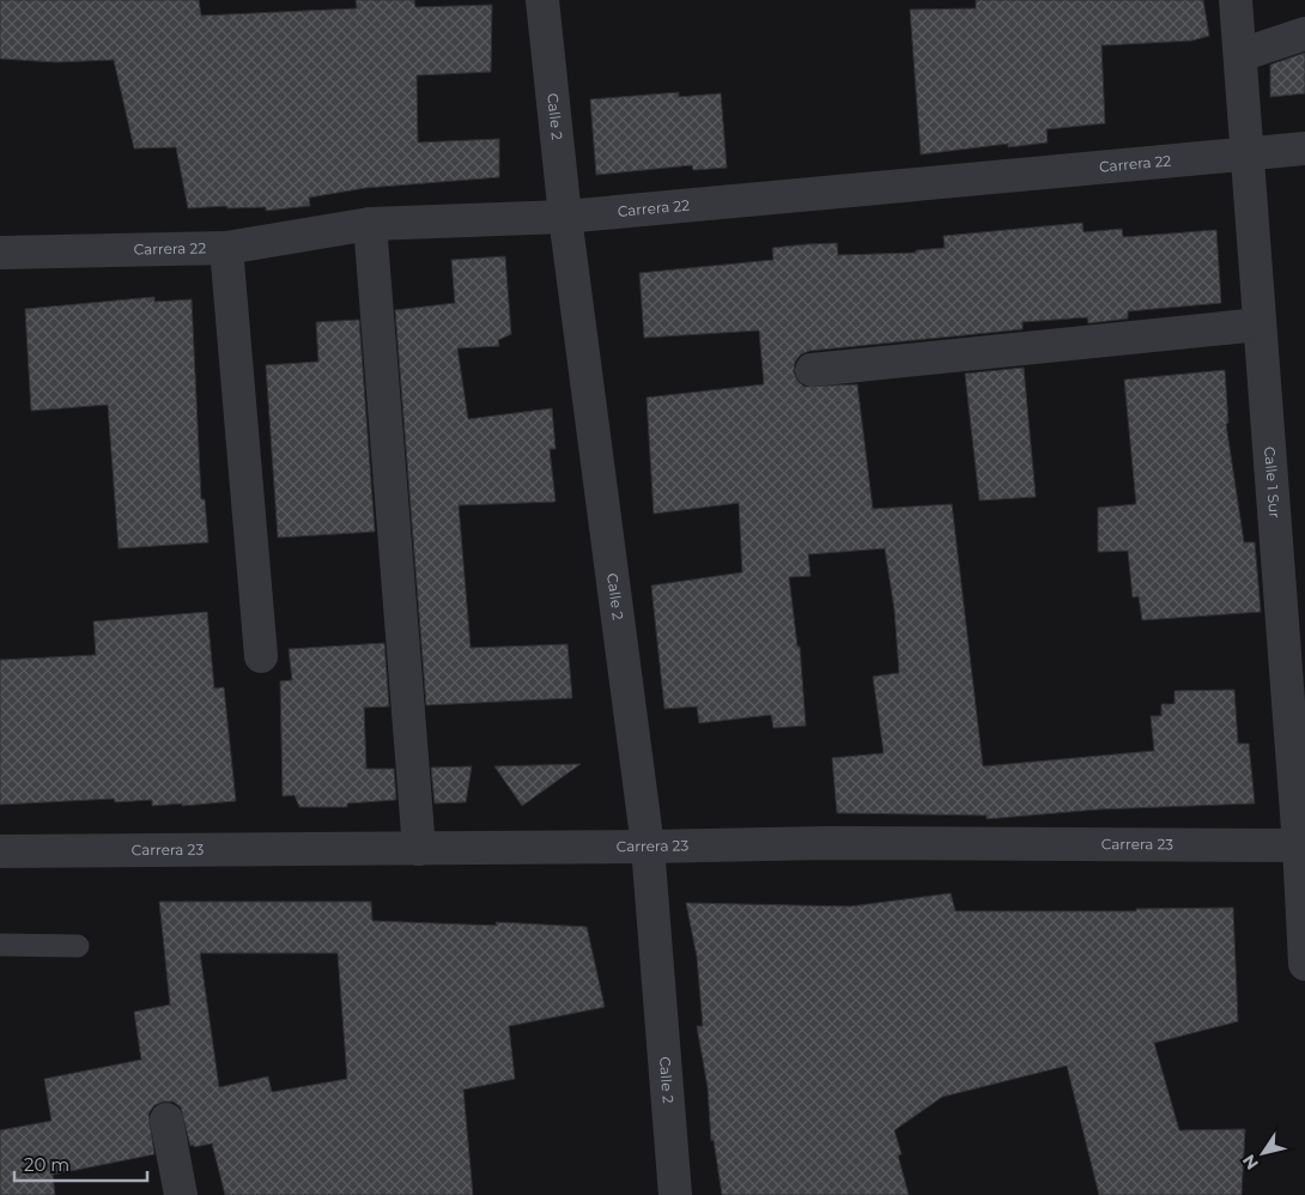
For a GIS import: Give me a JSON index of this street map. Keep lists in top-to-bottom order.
{
  "streets": {
    "street": [
      "Calle 2",
      "Carrera 22",
      "Calle 1 Sur",
      "Carrera 23"
    ]
  },
  "crossings": [
    ["Calle 2", "Carrera 22"],
    ["Calle 2", "Carrera 23"],
    ["Carrera 22", "Calle 1 Sur"],
    ["Calle 1 Sur", "Carrera 23"]
  ],
  "scale_bar": "20 m",
  "north": "bottom left"
}
